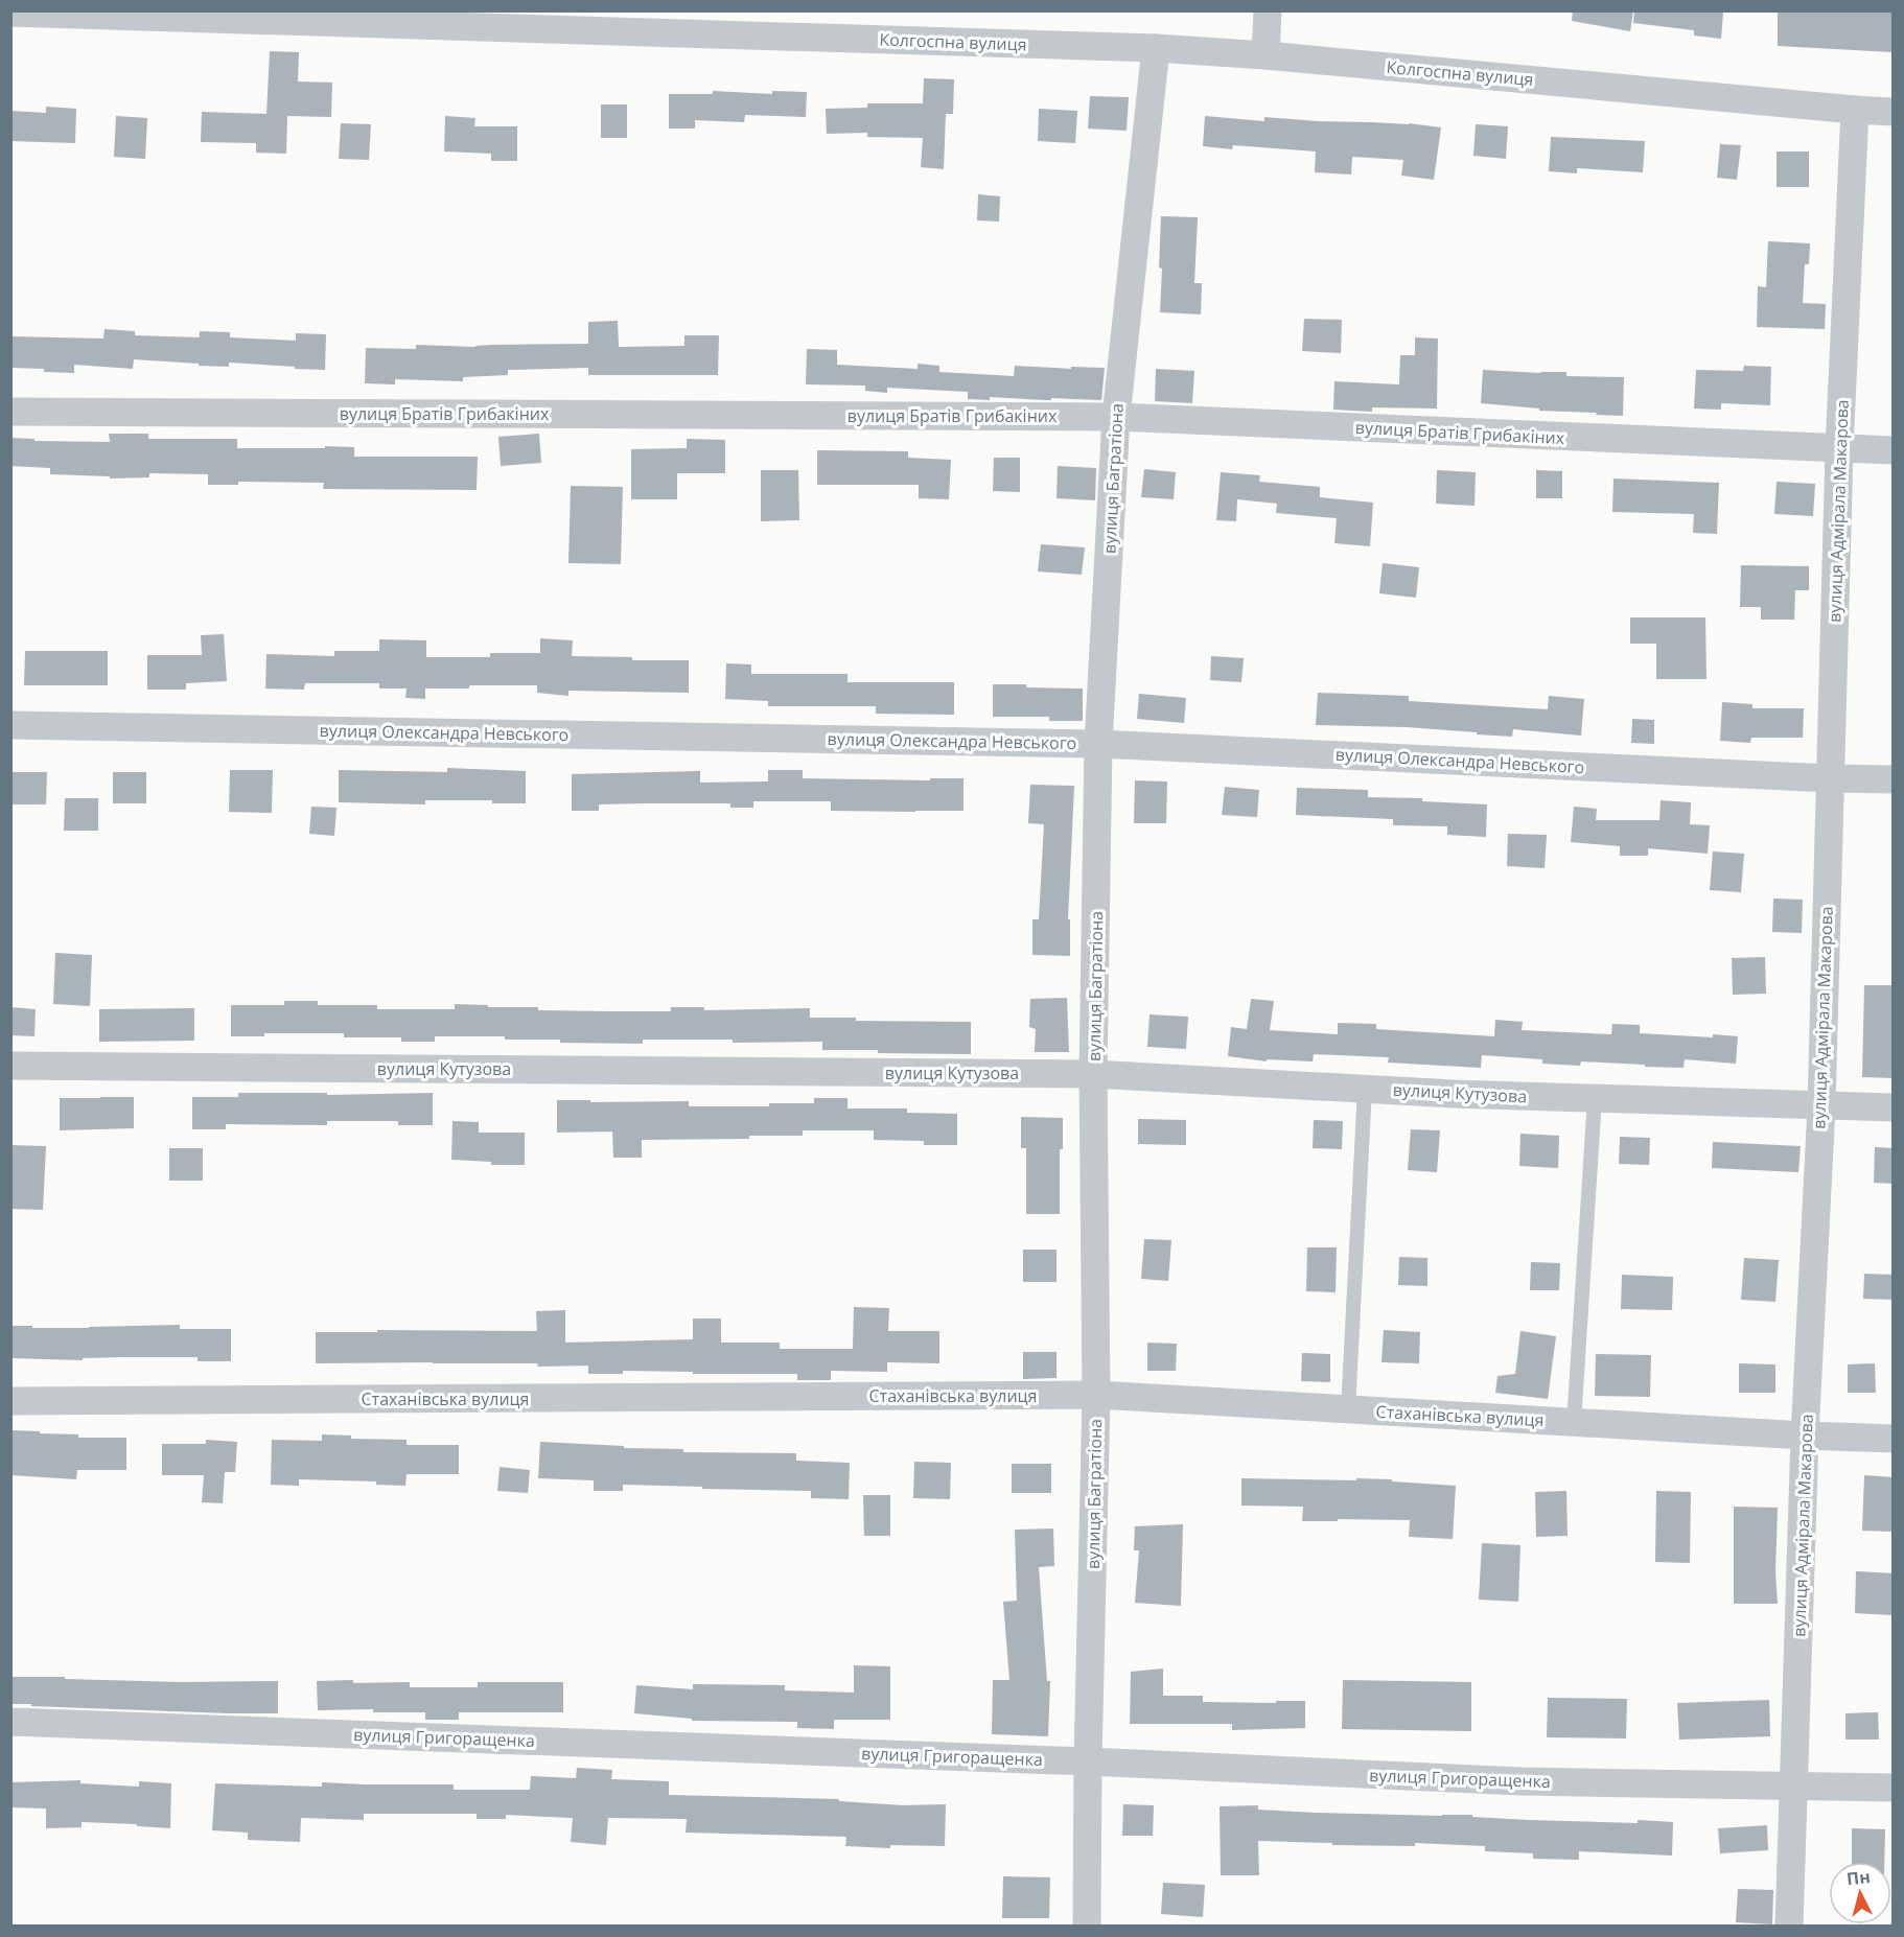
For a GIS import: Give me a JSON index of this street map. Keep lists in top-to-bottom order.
{
  "streets": {
    "street": [
      "Колгоспна вулиця",
      "вулиця Братів Грибакіних",
      "вулиця Багратіона",
      "вулиця Адмірала Макарова",
      "вулиця Олександра Невського",
      "вулиця Кутузова",
      "Стаханівська вулиця",
      "вулиця Григоращенка"
    ]
  },
  "crossings": [
    ["Колгоспна вулиця", "вулиця Багратіона"],
    ["Колгоспна вулиця", "вулиця Адмірала Макарова"],
    ["вулиця Братів Грибакіних", "вулиця Багратіона"],
    ["вулиця Братів Грибакіних", "вулиця Адмірала Макарова"],
    ["вулиця Багратіона", "вулиця Олександра Невського"],
    ["вулиця Багратіона", "вулиця Кутузова"],
    ["вулиця Багратіона", "Стаханівська вулиця"],
    ["вулиця Багратіона", "вулиця Григоращенка"],
    ["вулиця Адмірала Макарова", "вулиця Олександра Невського"],
    ["вулиця Адмірала Макарова", "вулиця Кутузова"],
    ["вулиця Адмірала Макарова", "Стаханівська вулиця"],
    ["вулиця Адмірала Макарова", "вулиця Григоращенка"]
  ],
  "north": "top"
}
